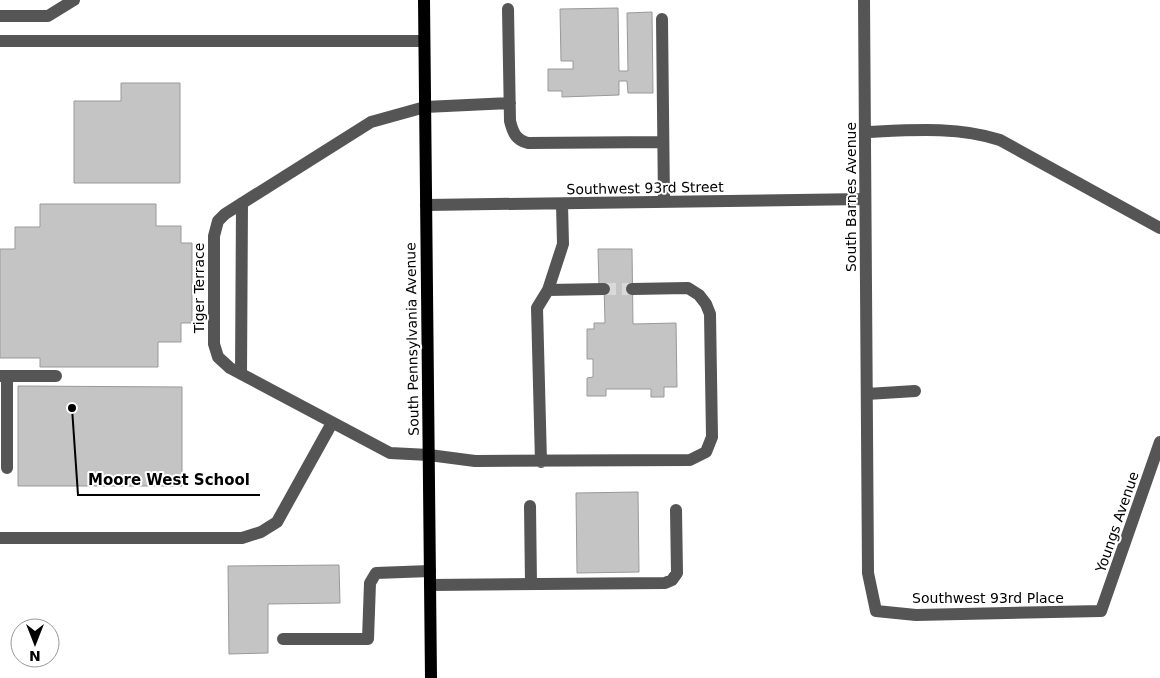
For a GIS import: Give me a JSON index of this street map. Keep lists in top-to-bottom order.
{
  "streets": {
    "main road": ["South Pennsylvania Avenue"],
    "street": [
      "Southwest 93rd Street",
      "South Barnes Avenue",
      "Tiger Terrace",
      "Youngs Avenue",
      "Southwest 93rd Place"
    ]
  },
  "crossings": [
    ["Southwest 93rd Street", "South Barnes Avenue"],
    ["Southwest 93rd Street", "South Pennsylvania Avenue"],
    ["South Barnes Avenue", "Southwest 93rd Place"],
    ["Tiger Terrace", "South Pennsylvania Avenue"],
    ["Youngs Avenue", "Southwest 93rd Place"]
  ],
  "places": ["Moore West School"],
  "north": "bottom"
}
